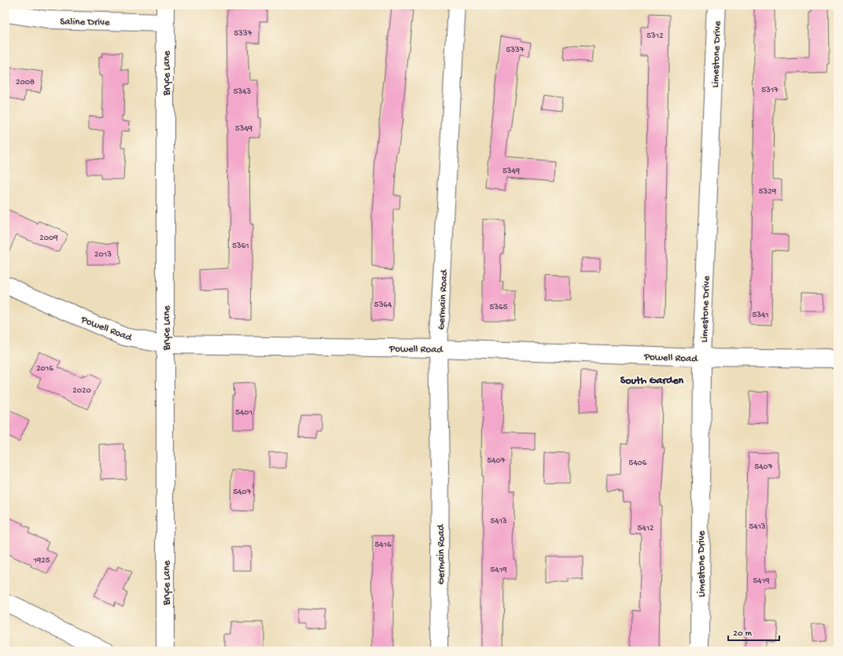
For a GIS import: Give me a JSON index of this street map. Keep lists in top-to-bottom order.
{
  "streets": {
    "street": [
      "Saline Drive",
      "Limestone Drive",
      "Bryce Lane",
      "Germain Road",
      "Powell Road"
    ]
  },
  "crossings": [
    ["Saline Drive", "Bryce Lane"],
    ["Limestone Drive", "Powell Road"],
    ["Bryce Lane", "Powell Road"],
    ["Germain Road", "Powell Road"]
  ],
  "districts": ["South Garden"],
  "house_numbers": [
    "5337",
    "5312",
    "5337",
    "2008",
    "5317",
    "5343",
    "5349",
    "5349",
    "5329",
    "2009",
    "5361",
    "2013",
    "5364",
    "5365",
    "5341",
    "2016",
    "2020",
    "5401",
    "5407",
    "5406",
    "5407",
    "5407",
    "5413",
    "5413",
    "5412",
    "5416",
    "1925",
    "5419",
    "5419"
  ],
  "scale_bar": "20 m"
}
